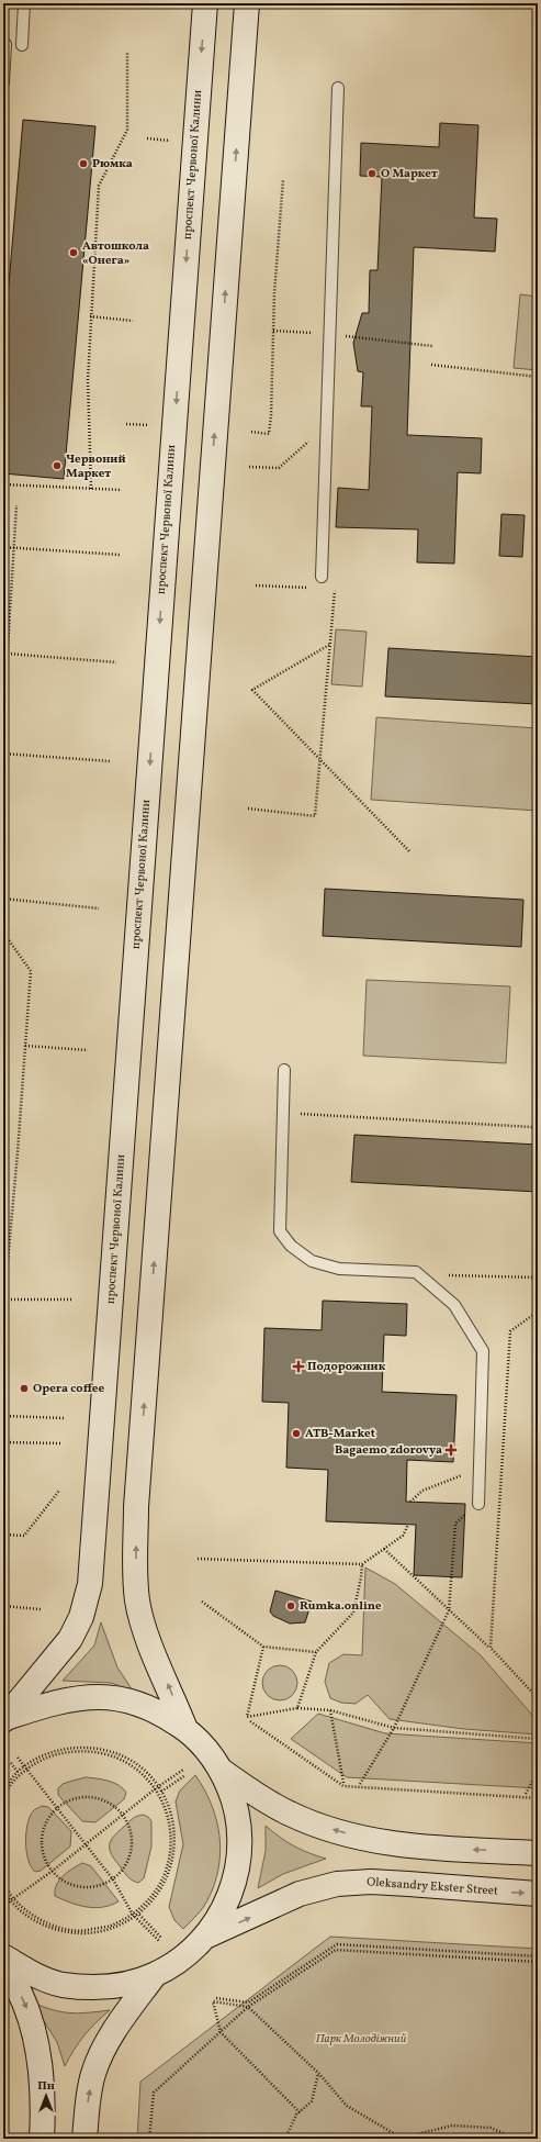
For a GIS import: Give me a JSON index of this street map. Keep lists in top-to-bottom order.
{
  "streets": {
    "main road": ["проспект Червоної Калини", "Oleksandry Ekster Street"]
  },
  "parks": ["Парк Молодіжний"],
  "places": {
    "other": [
      "Рюмка",
      "О Маркет",
      "Автошкола «Онега»",
      "Червоний Маркет",
      "Opera coffee",
      "ATB-Market",
      "Rumka.online"
    ],
    "health": ["Подорожник", "Bagaemo zdorovya"]
  },
  "north": "top"
}
